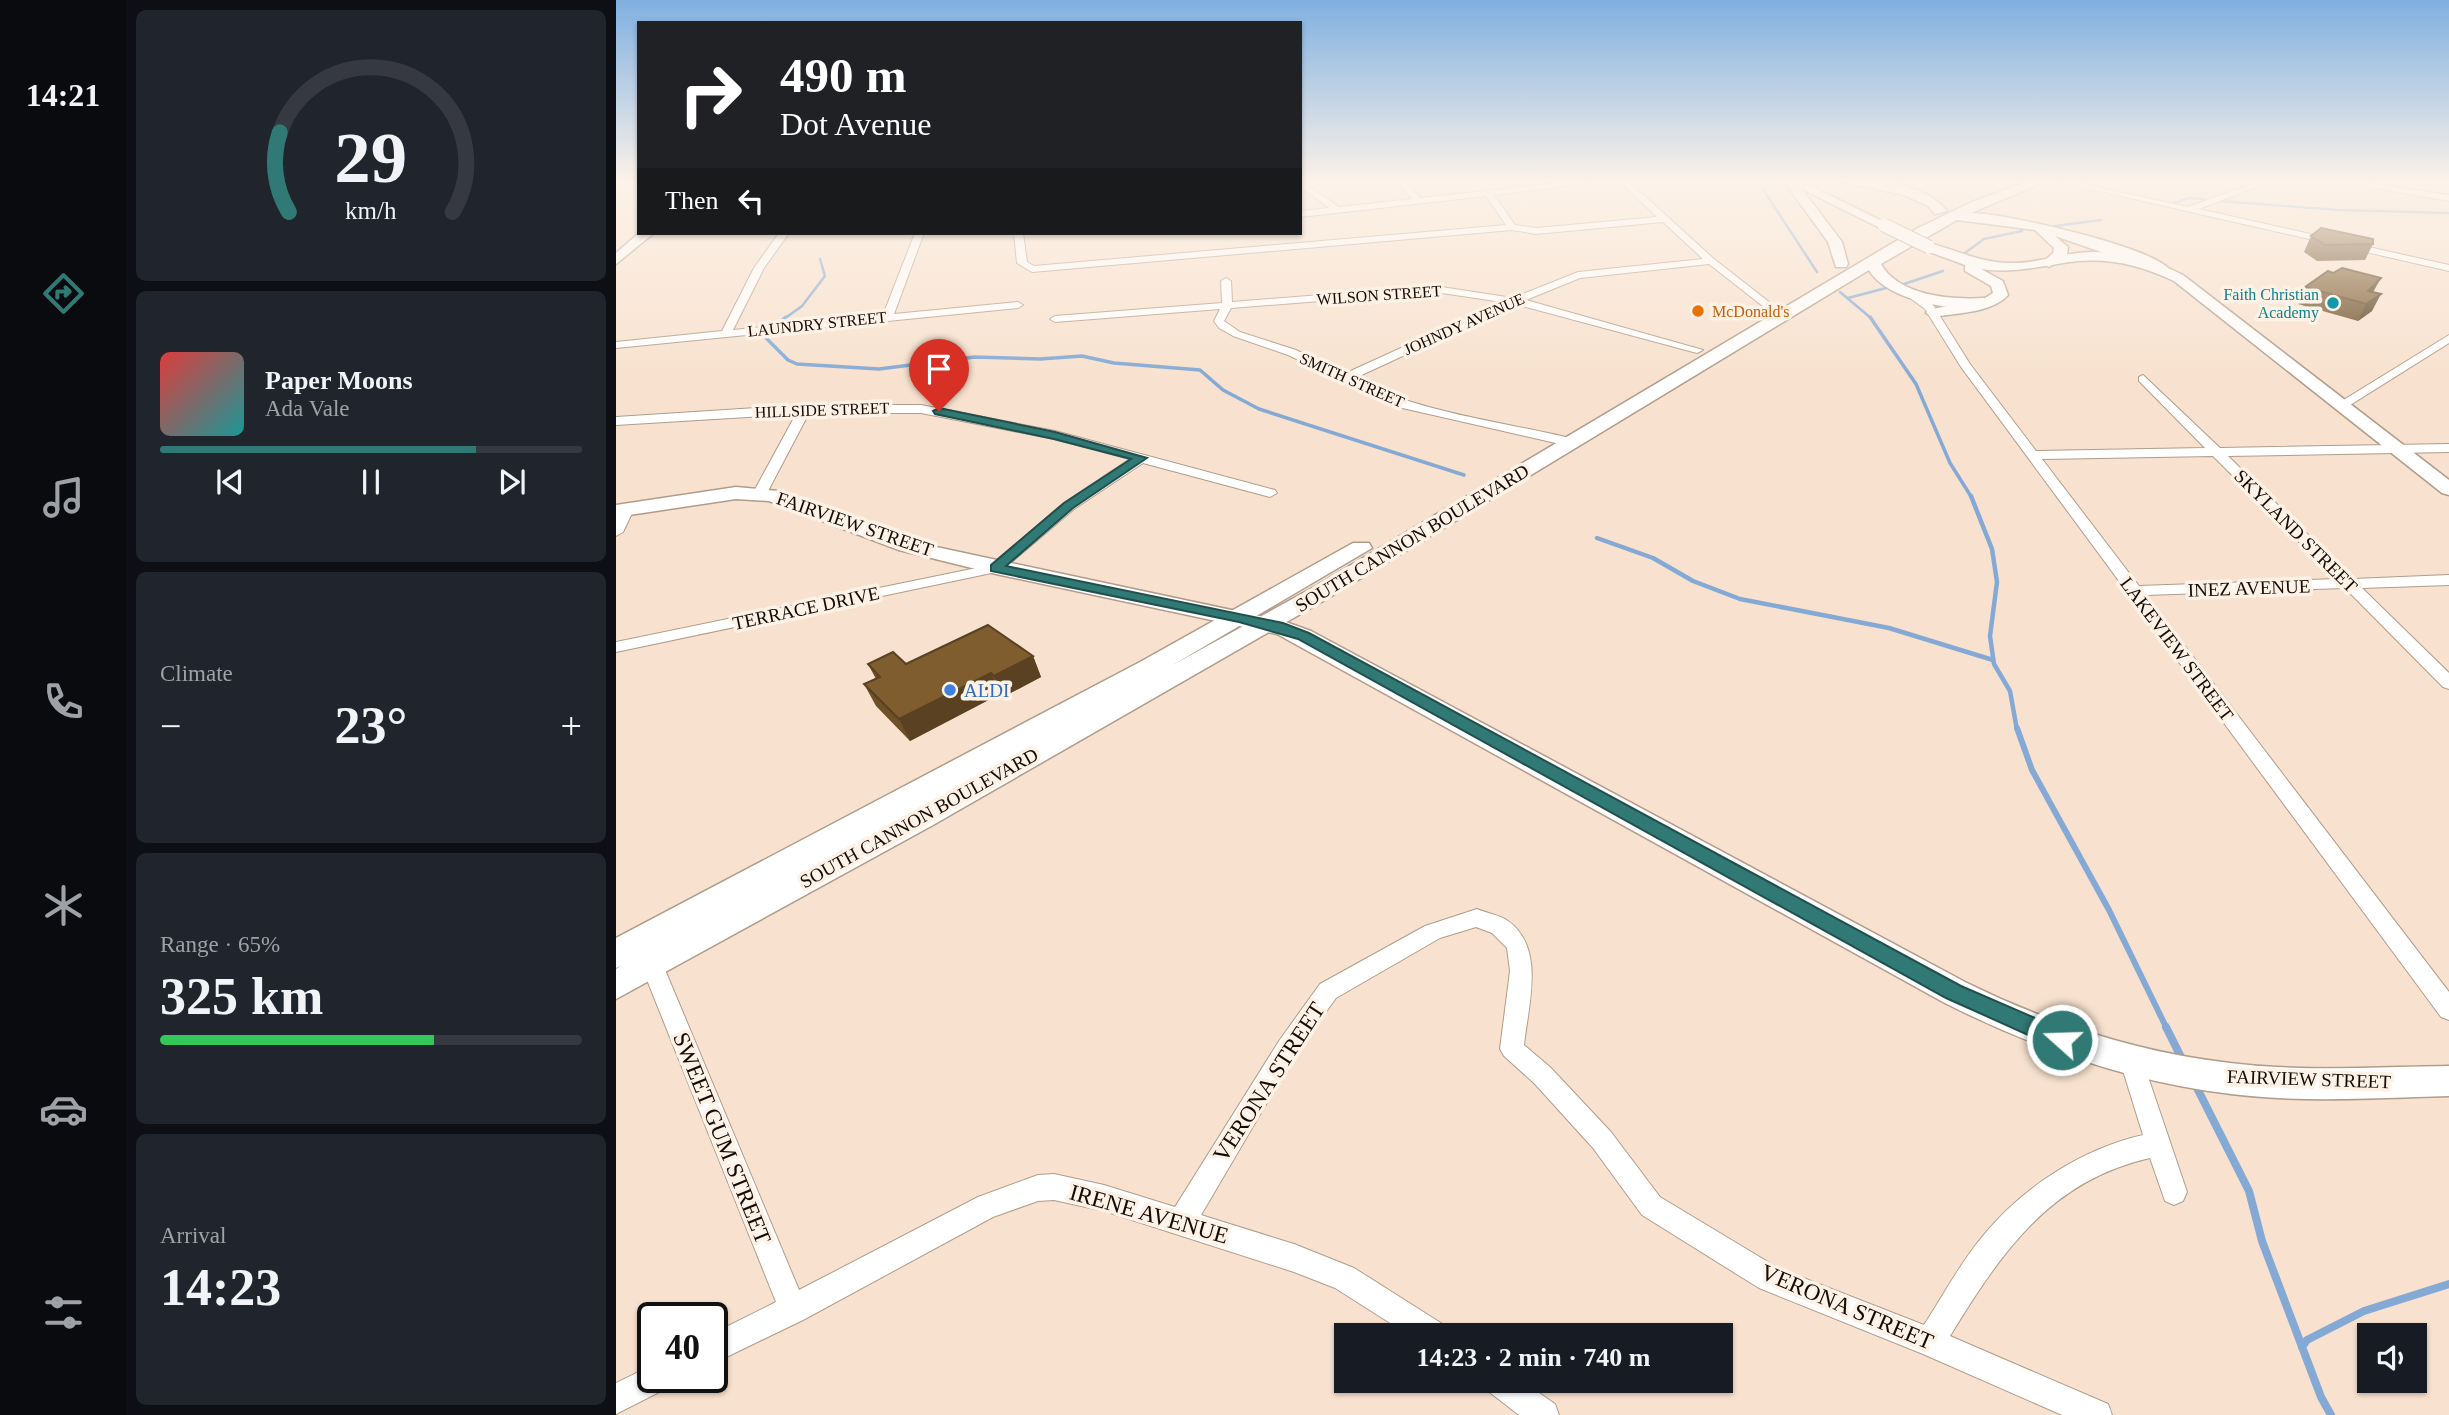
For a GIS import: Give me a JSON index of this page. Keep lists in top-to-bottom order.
{
  "streets": {
    "main road": ["SOUTH CANNON BOULEVARD"],
    "street": [
      "WILSON STREET",
      "LAUNDRY STREET",
      "JOHNDY AVENUE",
      "SMITH STREET",
      "HILLSIDE STREET",
      "FAIRVIEW STREET",
      "SKYLAND STREET",
      "INEZ AVENUE",
      "TERRACE DRIVE",
      "LAKEVIEW STREET",
      "VERONA STREET",
      "SWEET GUM STREET",
      "IRENE AVENUE"
    ]
  },
  "crossings": [
    ["WILSON STREET", "JOHNDY AVENUE"],
    ["WILSON STREET", "SMITH STREET"],
    ["WILSON STREET", "SOUTH CANNON BOULEVARD"],
    ["JOHNDY AVENUE", "SMITH STREET"],
    ["SMITH STREET", "SOUTH CANNON BOULEVARD"],
    ["FAIRVIEW STREET", "SOUTH CANNON BOULEVARD"],
    ["FAIRVIEW STREET", "TERRACE DRIVE"],
    ["SKYLAND STREET", "INEZ AVENUE"],
    ["SOUTH CANNON BOULEVARD", "SWEET GUM STREET"],
    ["INEZ AVENUE", "LAKEVIEW STREET"],
    ["VERONA STREET", "IRENE AVENUE"],
    ["SWEET GUM STREET", "IRENE AVENUE"]
  ],
  "places": ["Faith Christian Academy", "McDonald's", "ALDI"],
  "page": {
    "tabs": "14:21",
    "turn": ["490 m", "Dot Avenue"],
    "then": "Then",
    "song": ["Paper Moons", "Ada Vale"],
    "tile": [
      "Climate",
      ["Range · 65%", "325 km"],
      ["Arrival", "14:23"]
    ],
    "heat": ["−", "23°", "+"],
    "limit": "40",
    "trip": "14:23 · 2 min · 740 m",
    "gauge": ["29", "km/h"]
  }
}
